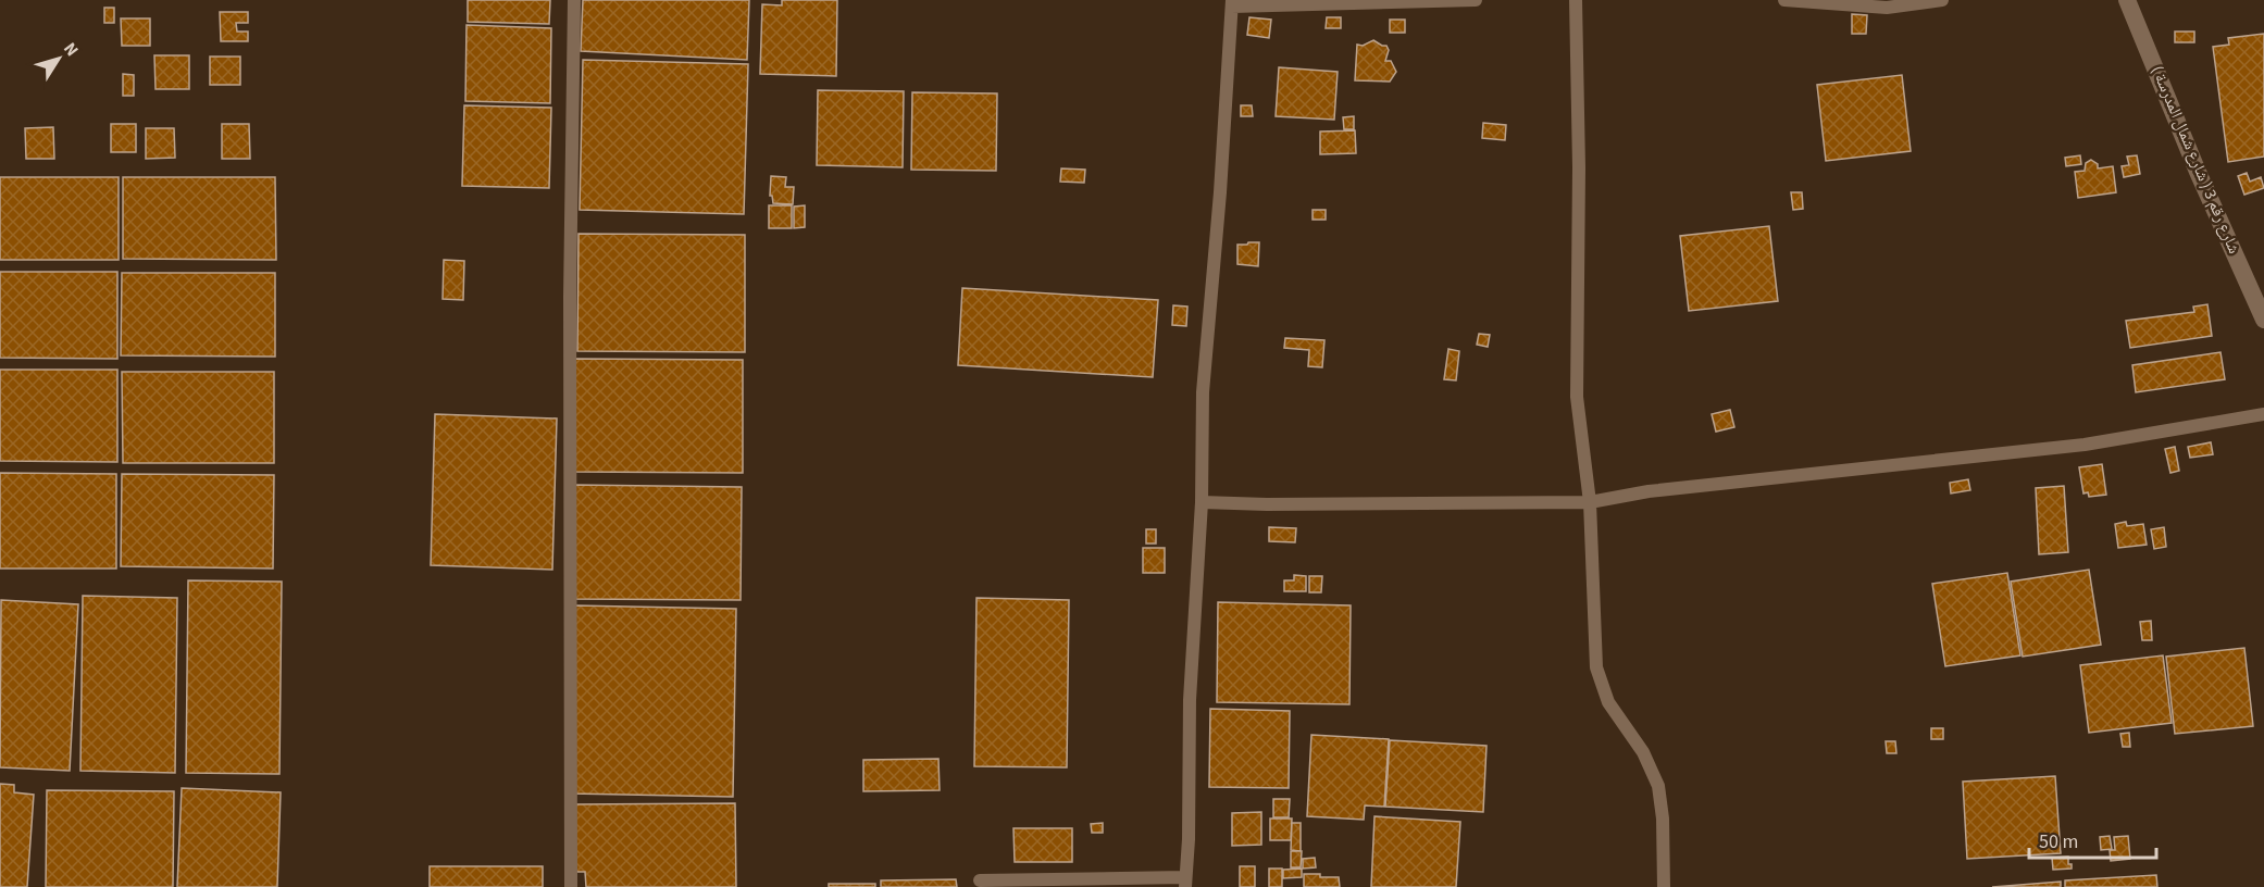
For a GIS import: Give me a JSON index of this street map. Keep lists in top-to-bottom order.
{
  "streets": {
    "street": ["شارع رقم 3 ( شارع شمال المدرسة )"]
  },
  "scale_bar": "50 m",
  "north": "top right"
}
